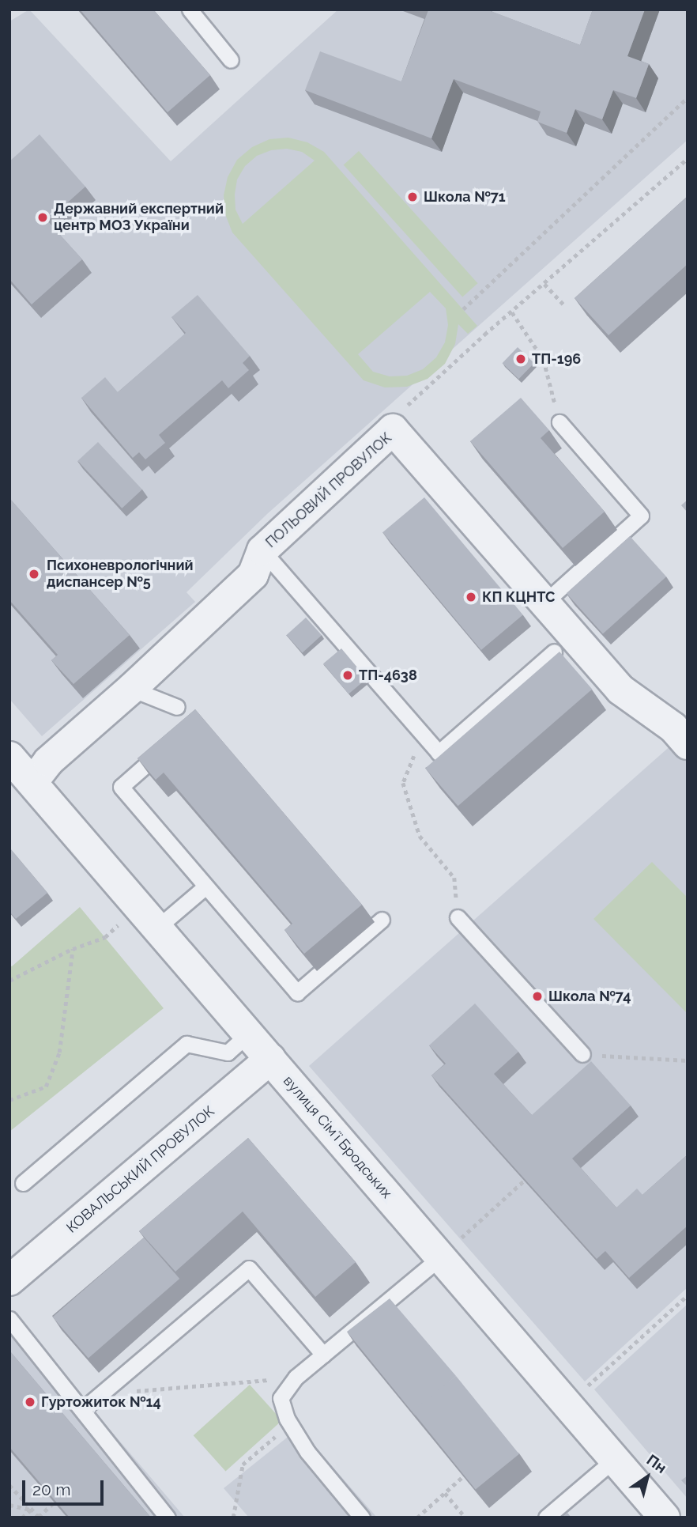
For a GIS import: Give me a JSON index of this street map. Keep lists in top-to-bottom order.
{
  "streets": {
    "street": ["ПОЛЬОВИЙ ПРОВУЛОК", "вулиця Сімʼї Бродських", "КОВАЛЬСЬКИЙ ПРОВУЛОК"]
  },
  "crossings": [
    ["ПОЛЬОВИЙ ПРОВУЛОК", "вулиця Сімʼї Бродських"],
    ["вулиця Сімʼї Бродських", "КОВАЛЬСЬКИЙ ПРОВУЛОК"]
  ],
  "places": [
    "Школа №71",
    "Державний експертний центр МОЗ України",
    "ТП-196",
    "Психоневрологічний диспансер №5",
    "КП КЦНТС",
    "ТП-4638",
    "Школа №74",
    "Гуртожиток №14"
  ],
  "scale_bar": "20 m",
  "north": "top right"
}
